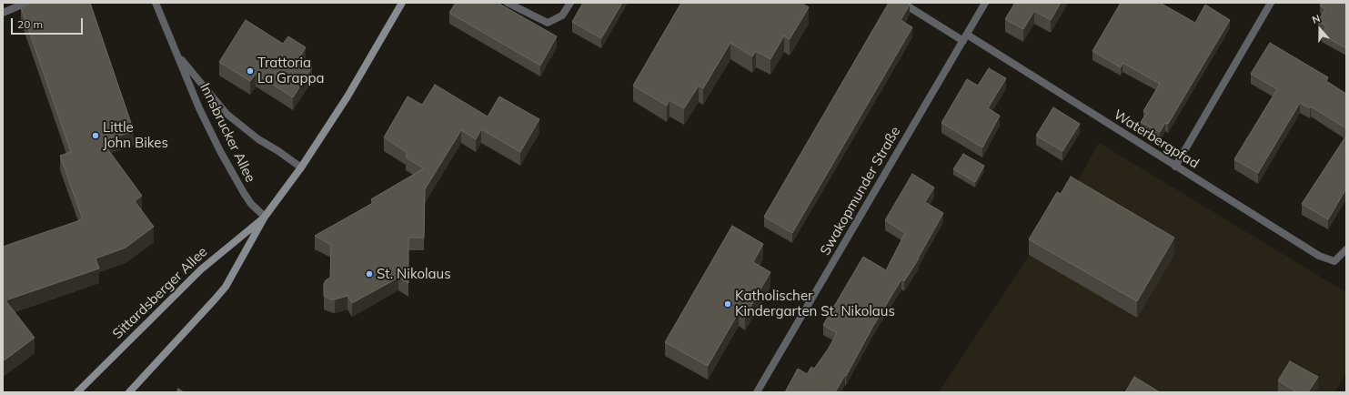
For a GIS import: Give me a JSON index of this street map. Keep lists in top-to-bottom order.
{
  "streets": {
    "main road": ["Sittardsberger Allee"],
    "street": ["Innsbrucker Allee", "Waterbergpfad", "Swakopmunder Straße"]
  },
  "crossings": [
    ["Innsbrucker Allee", "Sittardsberger Allee"],
    ["Waterbergpfad", "Swakopmunder Straße"]
  ],
  "places": [
    "Trattoria La Grappa",
    "Little John Bikes",
    "St. Nikolaus",
    "Katholischer Kindergarten St. Nikolaus"
  ],
  "scale_bar": "20 m",
  "north": "top"
}
